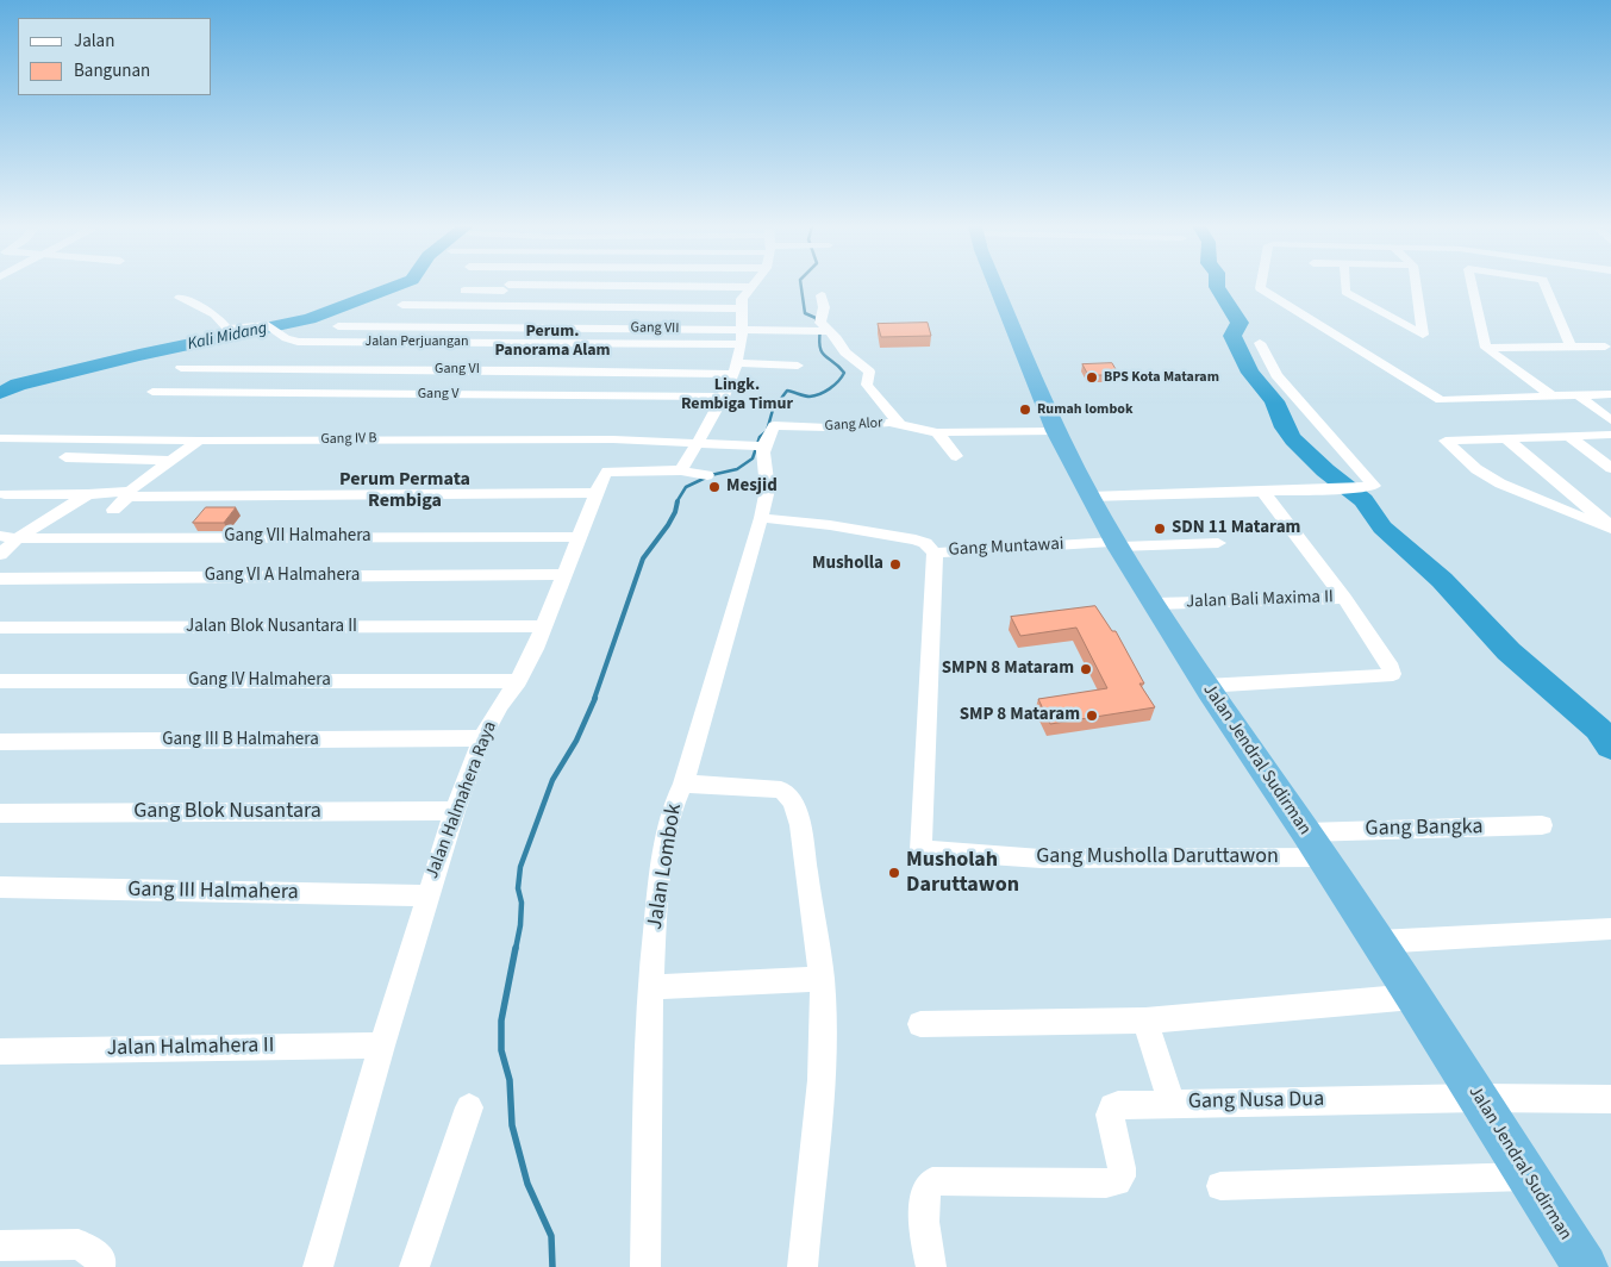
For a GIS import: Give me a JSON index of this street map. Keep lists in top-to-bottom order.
{
  "streets": {
    "highway": ["Jalan Jendral Sudirman"],
    "street": [
      "Gang VII",
      "Jalan Perjuangan",
      "Gang VI",
      "Gang V",
      "Gang Alor",
      "Gang IV B",
      "Gang VII Halmahera",
      "Gang Muntawai",
      "Gang VI A Halmahera",
      "Jalan Bali Maxima II",
      "Jalan Blok Nusantara II",
      "Gang IV Halmahera",
      "Gang III B Halmahera",
      "Jalan Halmahera Raya",
      "Gang Blok Nusantara",
      "Gang Bangka",
      "Gang Musholla Daruttawon",
      "Jalan Lombok",
      "Gang III Halmahera",
      "Jalan Halmahera II",
      "Gang Nusa Dua"
    ]
  },
  "crossings": [
    ["Gang VII", "Jalan Perjuangan"],
    ["Jalan Perjuangan", "Gang VI"],
    ["Gang Alor", "Jalan Jendral Sudirman"],
    ["Gang Alor", "Jalan Lombok"],
    ["Gang IV B", "Jalan Halmahera Raya"],
    ["Gang VII Halmahera", "Jalan Halmahera Raya"],
    ["Gang Muntawai", "Jalan Jendral Sudirman"],
    ["Gang Muntawai", "Gang Musholla Daruttawon"],
    ["Gang Muntawai", "Jalan Lombok"],
    ["Gang VI A Halmahera", "Jalan Halmahera Raya"],
    ["Jalan Bali Maxima II", "Jalan Jendral Sudirman"],
    ["Jalan Blok Nusantara II", "Jalan Halmahera Raya"],
    ["Gang IV Halmahera", "Jalan Halmahera Raya"],
    ["Gang III B Halmahera", "Jalan Halmahera Raya"],
    ["Jalan Jendral Sudirman", "Gang Bangka"],
    ["Jalan Jendral Sudirman", "Gang Musholla Daruttawon"],
    ["Jalan Jendral Sudirman", "Gang Nusa Dua"],
    ["Jalan Halmahera Raya", "Gang Blok Nusantara"],
    ["Jalan Halmahera Raya", "Gang III Halmahera"],
    ["Jalan Halmahera Raya", "Jalan Halmahera II"]
  ],
  "districts": ["Perum. Panorama Alam", "Lingk. Rembiga Timur", "Perum Permata Rembiga"],
  "water": ["Kali Midang"],
  "places": [
    "BPS Kota Mataram",
    "Rumah lombok",
    "Mesjid",
    "SDN 11 Mataram",
    "Musholla",
    "SMPN 8 Mataram",
    "SMP 8 Mataram",
    "Musholah Daruttawon"
  ],
  "legend": ["Jalan", "Bangunan"]
}
